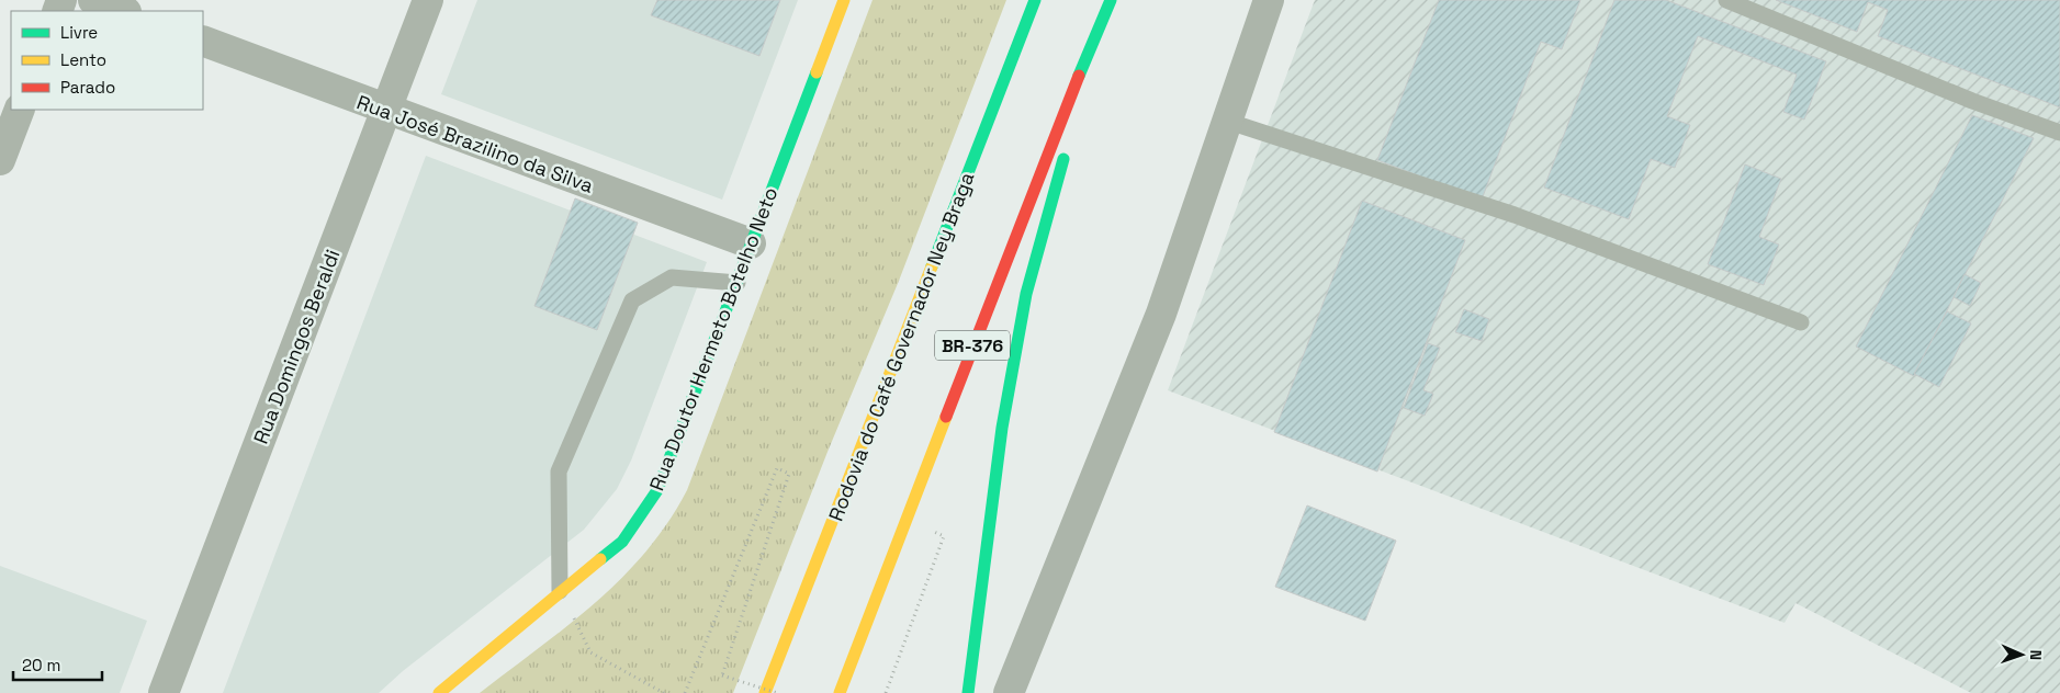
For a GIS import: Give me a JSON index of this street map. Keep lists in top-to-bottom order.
{
  "streets": {
    "main road": ["Rua Doutor Hermeto Botelho Neto", "BR-376", "Rodovia do Café Governador Ney Braga"],
    "street": ["Rua José Brazilino da Silva", "Rua Domingos Beraldi"]
  },
  "crossings": [
    ["Rua José Brazilino da Silva", "Rua Doutor Hermeto Botelho Neto"],
    ["Rua José Brazilino da Silva", "Rua Domingos Beraldi"]
  ],
  "legend": ["Livre", "Lento", "Parado"],
  "scale_bar": "20 m",
  "north": "right"
}
